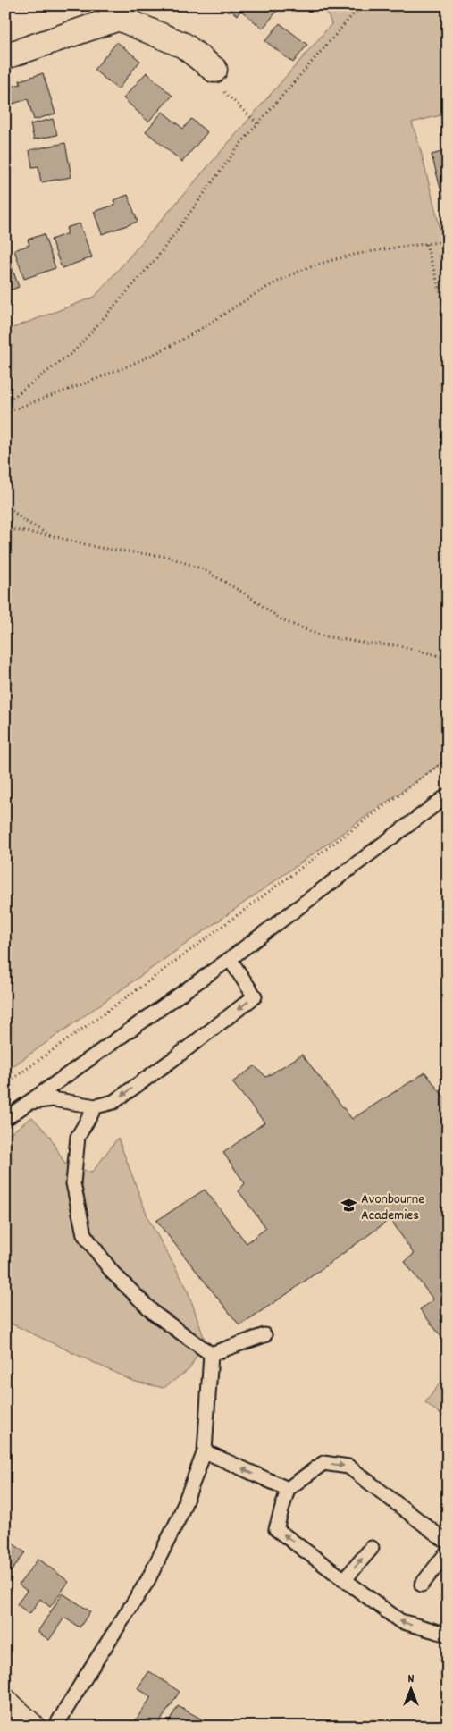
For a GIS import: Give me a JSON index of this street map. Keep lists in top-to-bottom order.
{
  "places": {
    "school or university": ["Avonbourne Academies"]
  },
  "north": "top"
}
